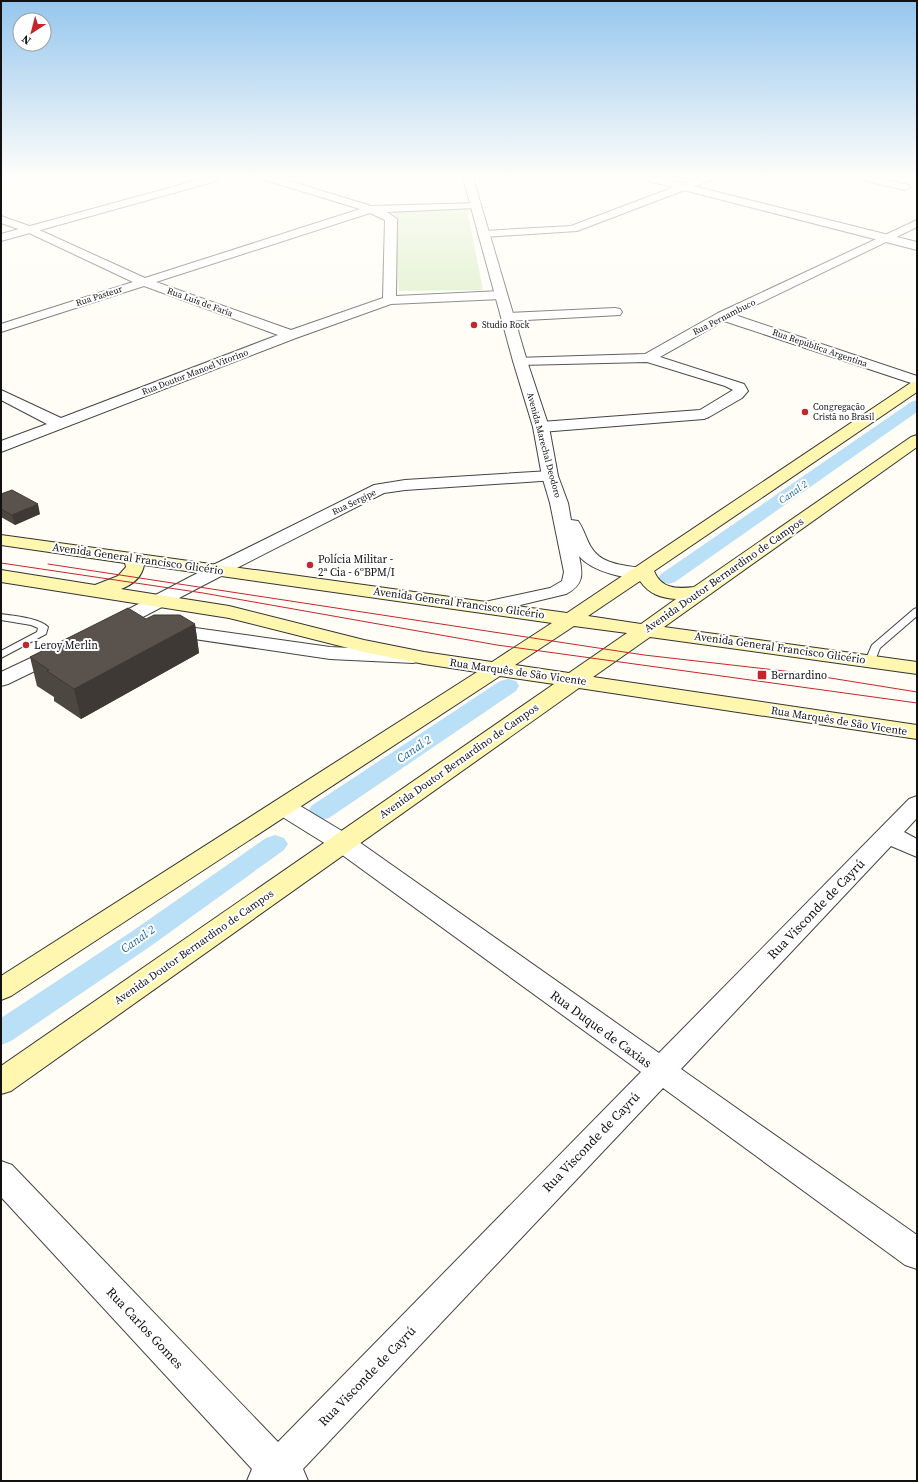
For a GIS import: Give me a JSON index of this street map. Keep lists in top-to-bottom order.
{
  "streets": {
    "main road": ["Avenida General Francisco Glicério", "Avenida Doutor Bernardino de Campos", "Rua Marquês de São Vicente"],
    "street": [
      "Rua Pasteur",
      "Rua Luís de Faria",
      "Rua Pernambuco",
      "Rua República Argentina",
      "Rua Doutor Manoel Vitorino",
      "Avenida Marechal Deodoro",
      "Rua Sergipe",
      "Rua Visconde de Cayrú",
      "Rua Duque de Caxias",
      "Rua Carlos Gomes"
    ]
  },
  "crossings": [
    ["Rua Pasteur", "Rua Luís de Faria"],
    ["Rua Luís de Faria", "Rua Doutor Manoel Vitorino"],
    ["Rua Pernambuco", "Rua República Argentina"],
    ["Rua Pernambuco", "Avenida Marechal Deodoro"],
    ["Rua Doutor Manoel Vitorino", "Avenida Marechal Deodoro"],
    ["Avenida Marechal Deodoro", "Rua Sergipe"],
    ["Avenida Marechal Deodoro", "Avenida General Francisco Glicério"],
    ["Rua Sergipe", "Avenida General Francisco Glicério"],
    ["Rua Sergipe", "Rua Marquês de São Vicente"],
    ["Avenida General Francisco Glicério", "Avenida Doutor Bernardino de Campos"],
    ["Avenida Doutor Bernardino de Campos", "Rua Marquês de São Vicente"],
    ["Avenida Doutor Bernardino de Campos", "Rua Duque de Caxias"],
    ["Rua Visconde de Cayrú", "Rua Duque de Caxias"],
    ["Rua Visconde de Cayrú", "Rua Carlos Gomes"]
  ],
  "water": ["Canal 2"],
  "places": {
    "other": [
      "Studio Rock",
      "Congregação Cristã no Brasil",
      "Polícia Militar - 2ª Cia - 6ºBPM/I",
      "Leroy Merlin"
    ],
    "transit": ["Bernardino"]
  },
  "north": "bottom left"
}
